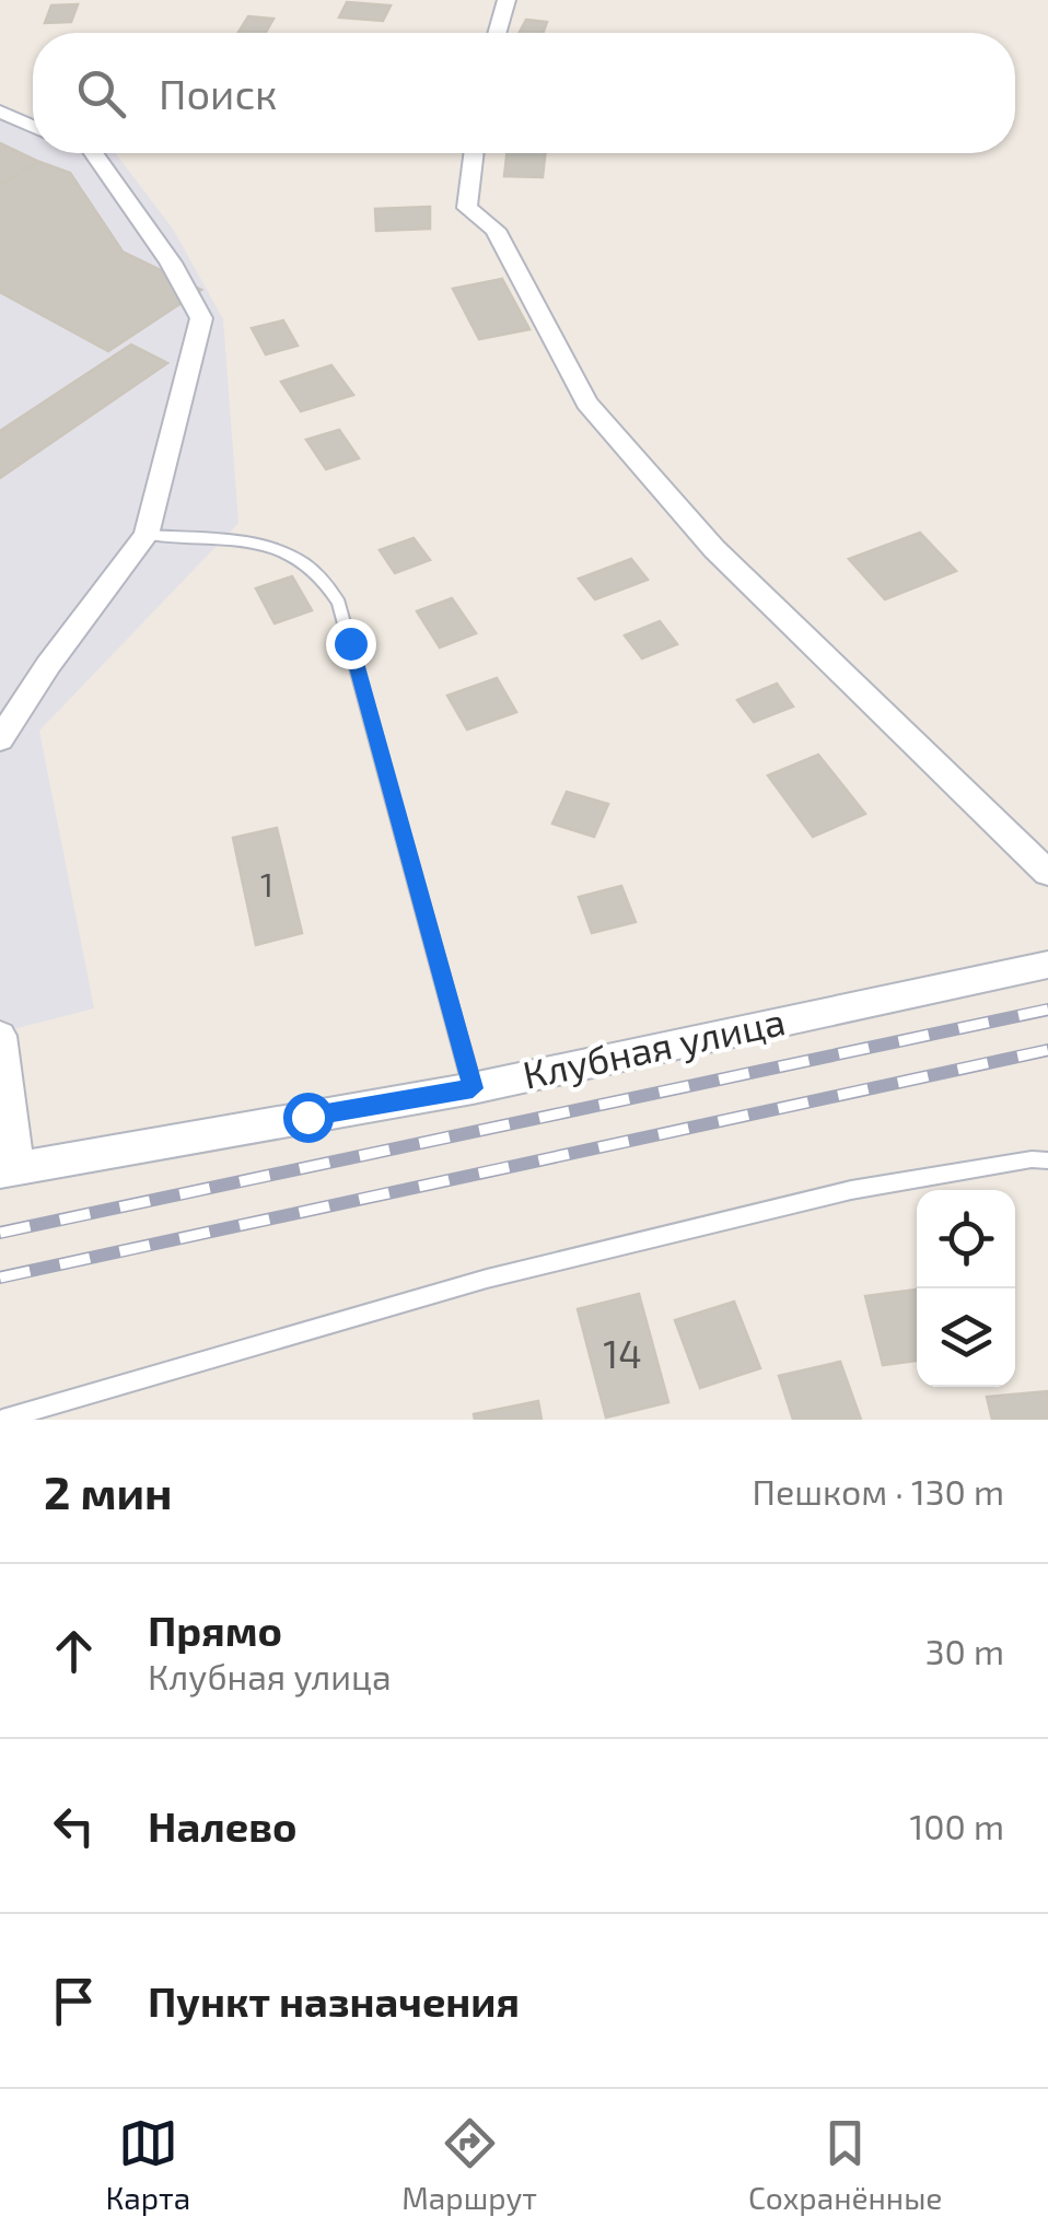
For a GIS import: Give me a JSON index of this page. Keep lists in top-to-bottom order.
{
  "streets": {
    "street": ["Клубная улица"]
  },
  "house_numbers": ["1", "14"],
  "page": {
    "search": "Поиск",
    "heading": ["2 мин", "Пешком · 130 m"],
    "list": [
      ["Прямо", "Клубная улица", "30 m"],
      ["Налево", "100 m"],
      "Пункт назначения"
    ],
    "nav": ["Карта", "Маршрут", "Сохранённые"]
  }
}
